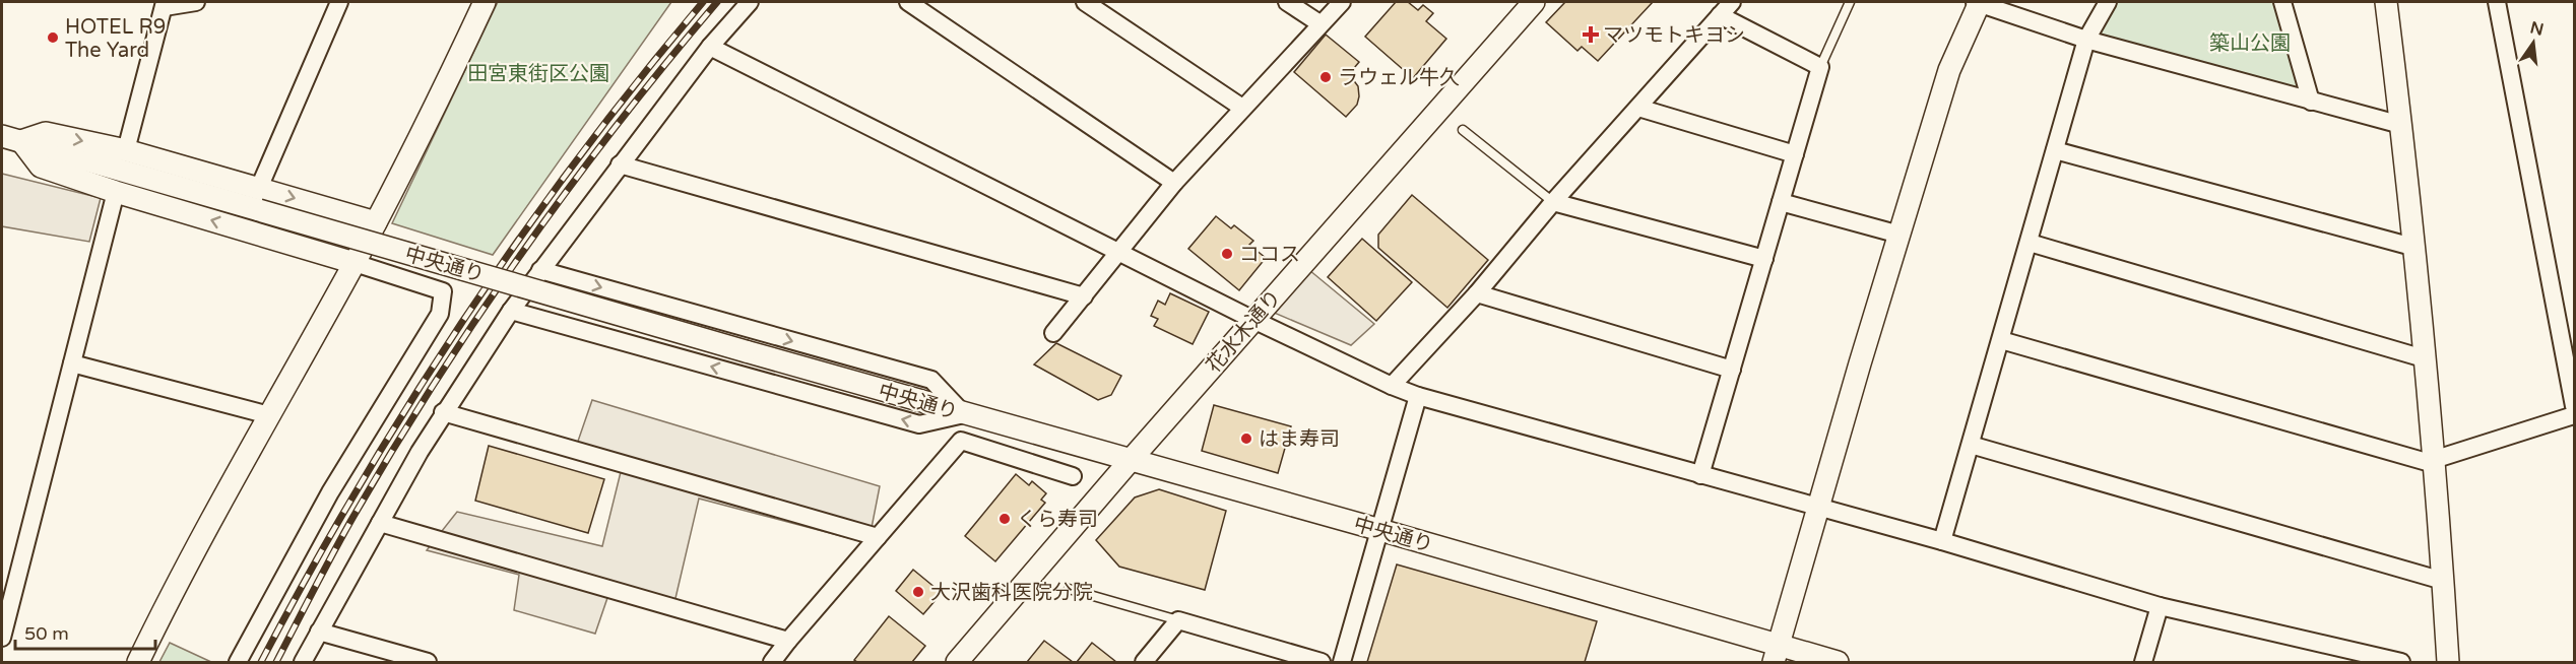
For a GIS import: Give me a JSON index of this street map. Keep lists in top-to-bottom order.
{
  "streets": {
    "street": ["中央通り", "花水木通り"]
  },
  "crossings": [
    ["中央通り", "花水木通り"]
  ],
  "parks": ["築山公園", "田宮東街区公園"],
  "places": {
    "health": ["マツモトキヨシ"],
    "other": [
      "HOTEL R9 The Yard",
      "ラウェル牛久",
      "ココス",
      "はま寿司",
      "くら寿司",
      "大沢歯科医院分院"
    ]
  },
  "scale_bar": "50 m",
  "north": "top"
}
